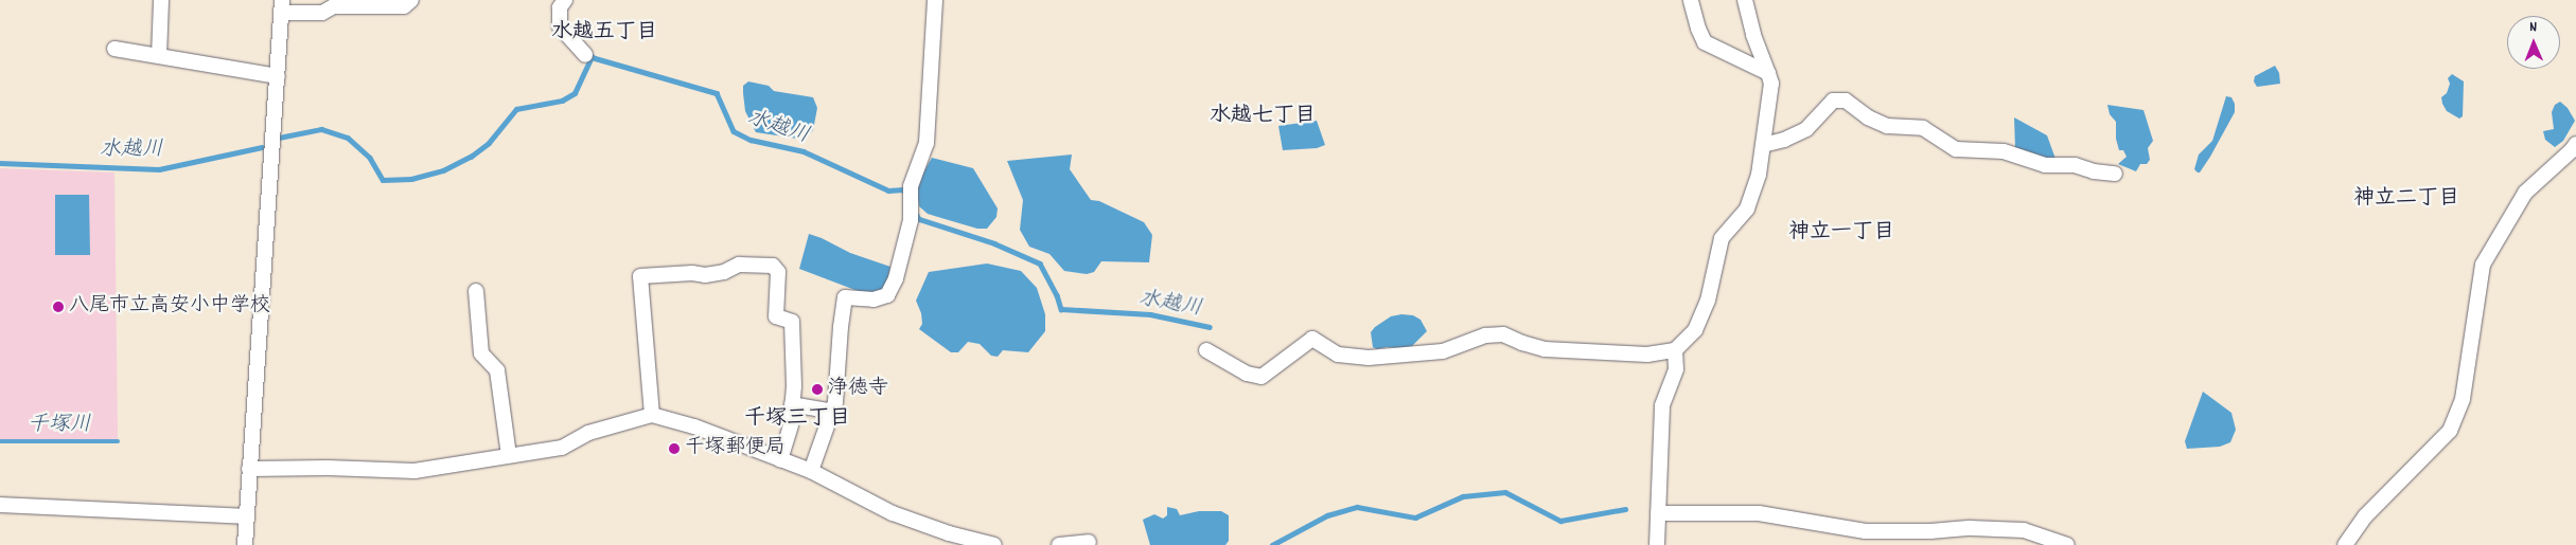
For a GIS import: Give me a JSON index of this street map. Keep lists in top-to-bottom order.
{
  "districts": [
    "水越五丁目",
    "水越七丁目",
    "神立二丁目",
    "神立一丁目",
    "千塚三丁目"
  ],
  "water": ["水越川", "千塚川"],
  "places": ["八尾市立高安小中学校", "浄徳寺", "千塚郵便局"],
  "north": "top"
}
